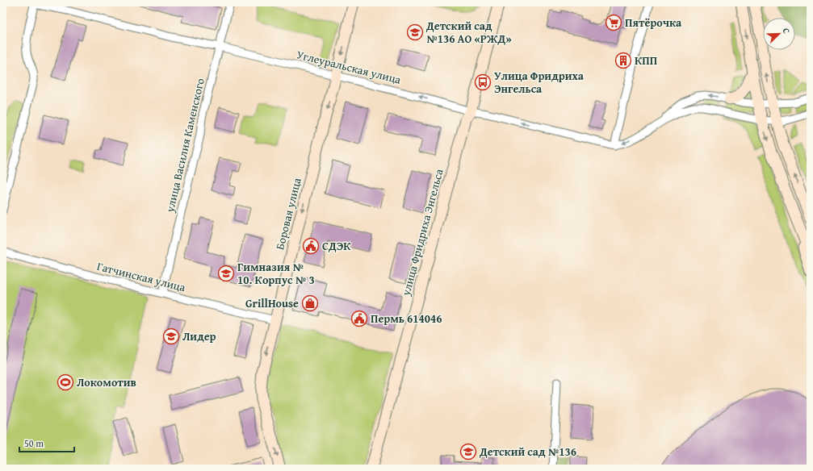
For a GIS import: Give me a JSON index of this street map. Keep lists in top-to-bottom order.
{
  "streets": {
    "main road": ["Боровая улица", "улица Фридриха Энгельса"],
    "street": ["Углеуральская улица", "улица Василия Каменского", "Гатчинская улица"]
  },
  "crossings": [
    ["Углеуральская улица", "улица Василия Каменского"],
    ["Углеуральская улица", "Боровая улица"],
    ["Углеуральская улица", "улица Фридриха Энгельса"],
    ["улица Василия Каменского", "Гатчинская улица"],
    ["Боровая улица", "Гатчинская улица"]
  ],
  "one_way": ["Углеуральская улица", "Боровая улица"],
  "places": {
    "supermarket": ["Пятёрочка"],
    "school or university": [
      "Детский сад №136 АО «РЖД»",
      "Гимназия № 10. Корпус № 3",
      "Лидер",
      "Детский сад №136"
    ],
    "building": ["КПП"],
    "bus stop": ["Улица Фридриха Энгельса"],
    "public building": ["СДЭК", "Пермь 614046"],
    "shop": ["GrillHouse"],
    "sports": ["Локомотив"]
  },
  "scale_bar": "50 m",
  "north": "top right"
}
